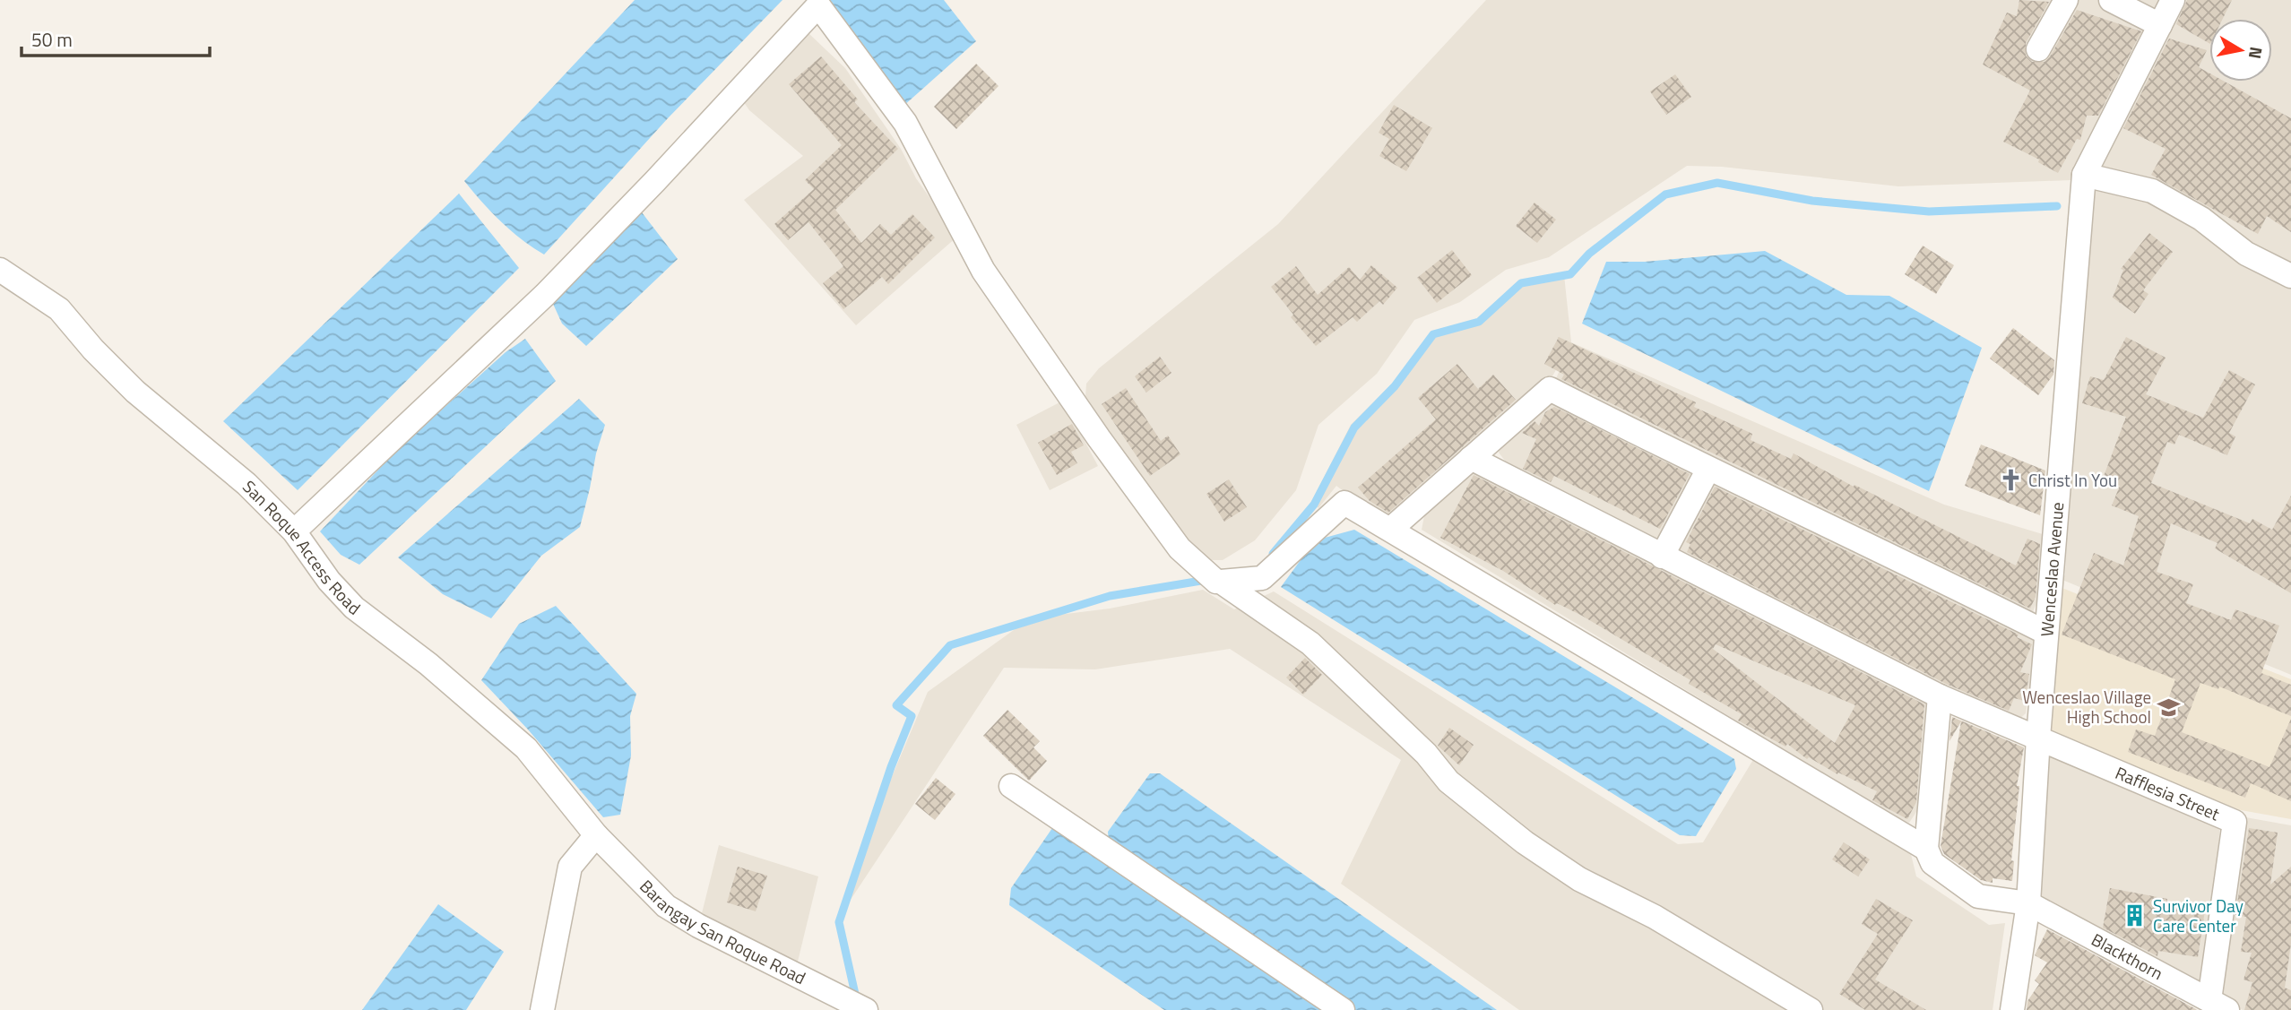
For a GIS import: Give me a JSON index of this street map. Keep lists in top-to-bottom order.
{
  "streets": {
    "street": [
      "San Roque Access Road",
      "Wenceslao Avenue",
      "Rafflesia Street",
      "Barangay San Roque Road",
      "Blackthorn"
    ]
  },
  "crossings": [
    ["San Roque Access Road", "Barangay San Roque Road"],
    ["Wenceslao Avenue", "Rafflesia Street"],
    ["Wenceslao Avenue", "Blackthorn"],
    ["Rafflesia Street", "Blackthorn"]
  ],
  "places": {
    "church": ["Christ In You"],
    "school or university": ["Wenceslao Village High School"],
    "building": ["Survivor Day Care Center"]
  },
  "scale_bar": "50 m",
  "north": "right"
}
